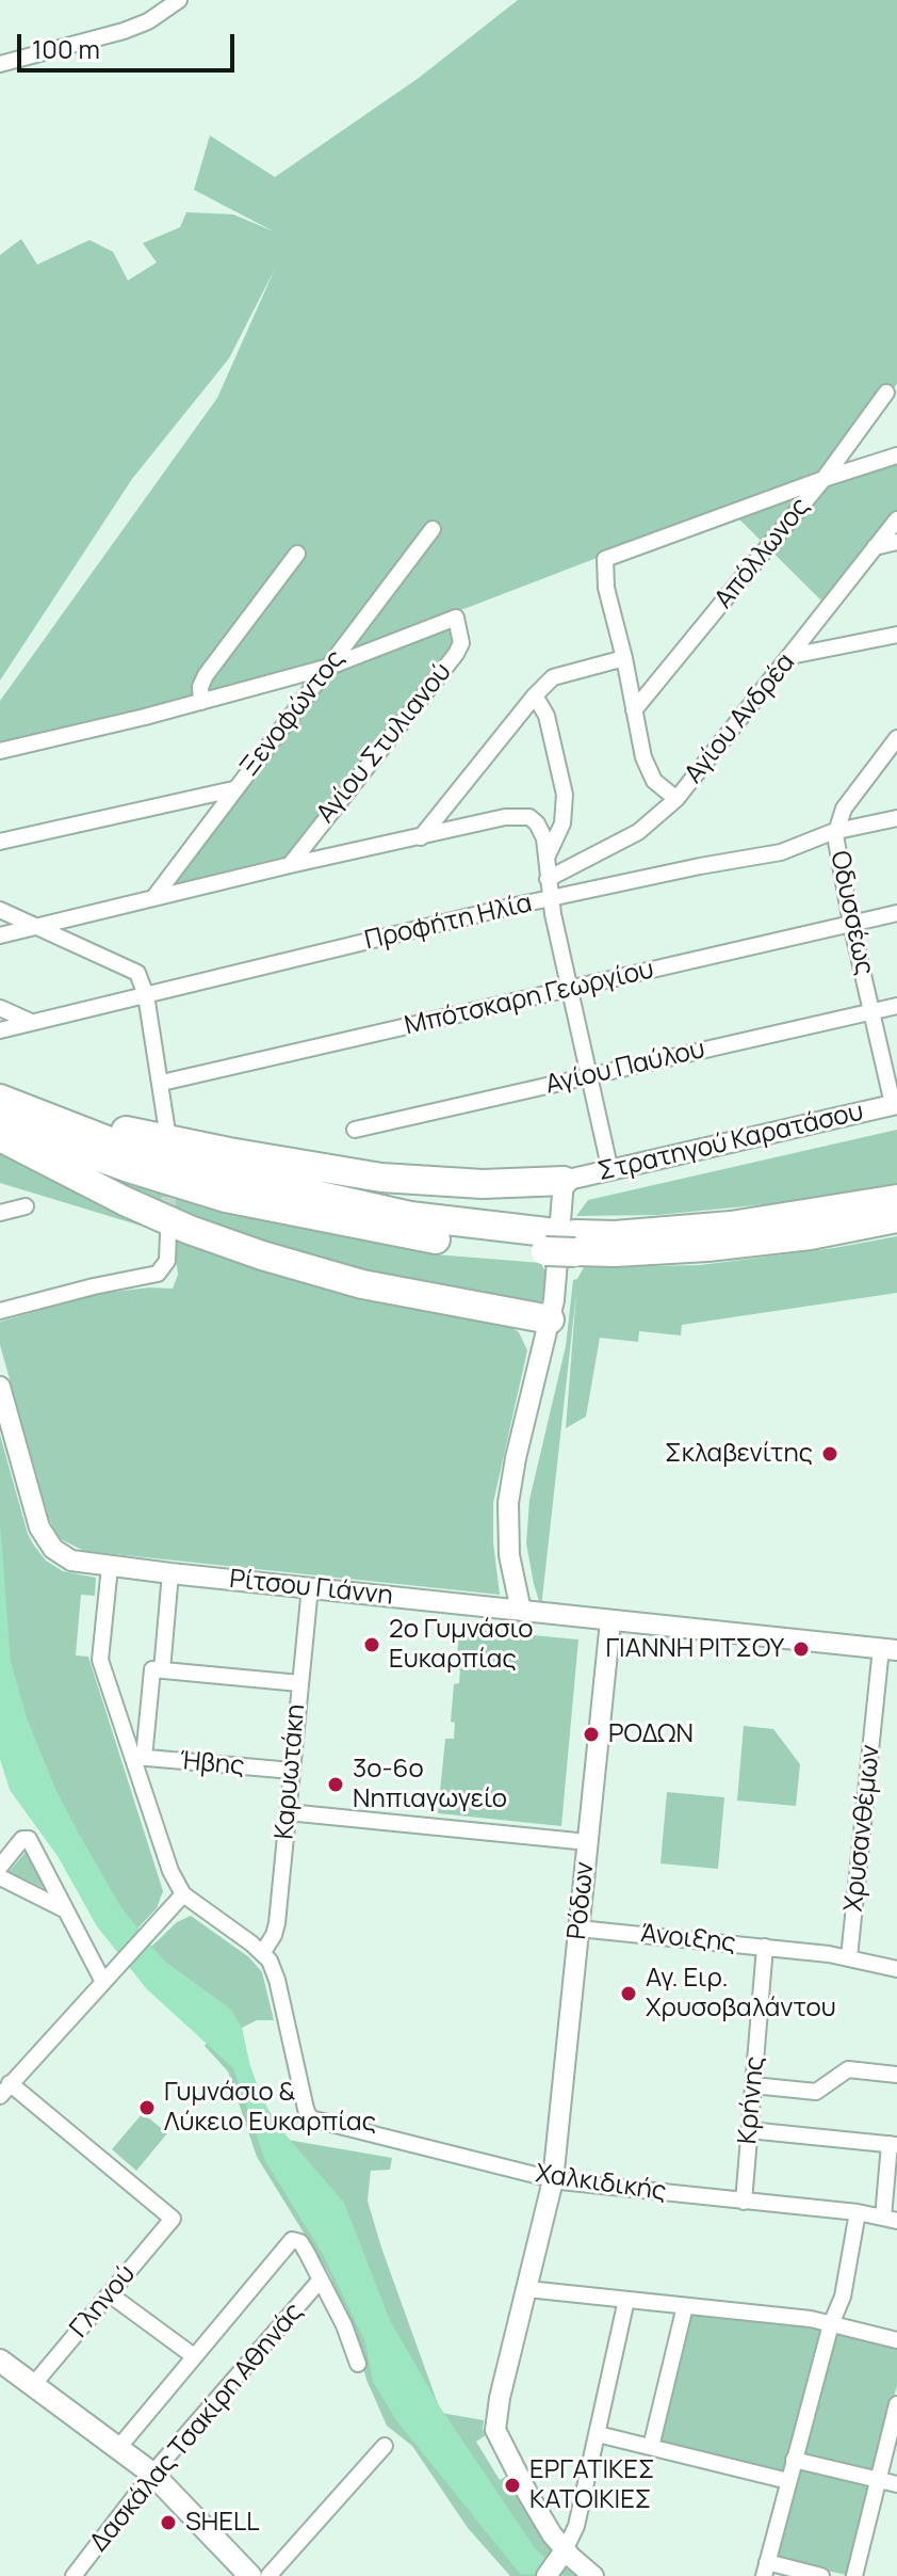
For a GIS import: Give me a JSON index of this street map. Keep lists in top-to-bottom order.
{
  "streets": {
    "street": [
      "Απόλλωνος",
      "Ξενοφώντος",
      "Αγίου Ανδρέα",
      "Αγίου Στυλιανού",
      "Οδυσσέως",
      "Προφήτη Ηλία",
      "Μπότσκαρη Γεωργίου",
      "Αγίου Παύλου",
      "Στρατηγού Καρατάσου",
      "Ρίτσου Γιάννη",
      "Ήβης",
      "Καρυωτάκη",
      "Χρυσανθέμων",
      "Ρόδων",
      "Άνοιξης",
      "Κρήνης",
      "Χαλκιδικής",
      "Γληνού",
      "Δασκάλας Τσακίρη Αθηνάς"
    ]
  },
  "crossings": [
    ["Ξενοφώντος", "Αγίου Στυλιανού"],
    ["Οδυσσέως", "Προφήτη Ηλία"],
    ["Οδυσσέως", "Μπότσκαρη Γεωργίου"],
    ["Οδυσσέως", "Αγίου Παύλου"],
    ["Οδυσσέως", "Στρατηγού Καρατάσου"],
    ["Ρίτσου Γιάννη", "Καρυωτάκη"],
    ["Ρίτσου Γιάννη", "Χρυσανθέμων"],
    ["Ρίτσου Γιάννη", "Ρόδων"],
    ["Ήβης", "Καρυωτάκη"],
    ["Καρυωτάκη", "Χαλκιδικής"],
    ["Χρυσανθέμων", "Άνοιξης"],
    ["Ρόδων", "Άνοιξης"],
    ["Ρόδων", "Χαλκιδικής"],
    ["Άνοιξης", "Κρήνης"],
    ["Κρήνης", "Χαλκιδικής"]
  ],
  "places": [
    "Σκλαβενίτης",
    "2ο Γυμνάσιο Ευκαρπίας",
    "ΓΙΑΝΝΗ ΡΙΤΣΟΥ",
    "ΡΟΔΩΝ",
    "3ο-6ο Νηπιαγωγείο",
    "Αγ. Ειρ. Χρυσοβαλάντου",
    "Γυμνάσιο & Λύκειο Ευκαρπίας",
    "ΕΡΓΑΤΙΚΕΣ ΚΑΤΟΙΚΙΕΣ",
    "SHELL"
  ],
  "scale_bar": "100 m"
}
